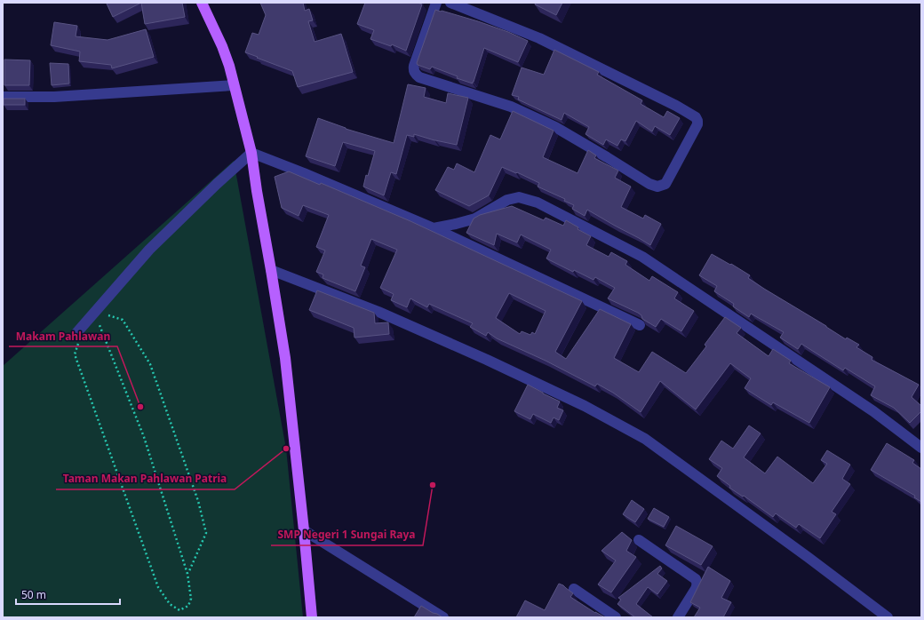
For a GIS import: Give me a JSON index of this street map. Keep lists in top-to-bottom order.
{
  "places": ["Makam Pahlawan", "Taman Makan Pahlawan Patria", "SMP Negeri 1 Sungai Raya"],
  "scale_bar": "50 m"
}
